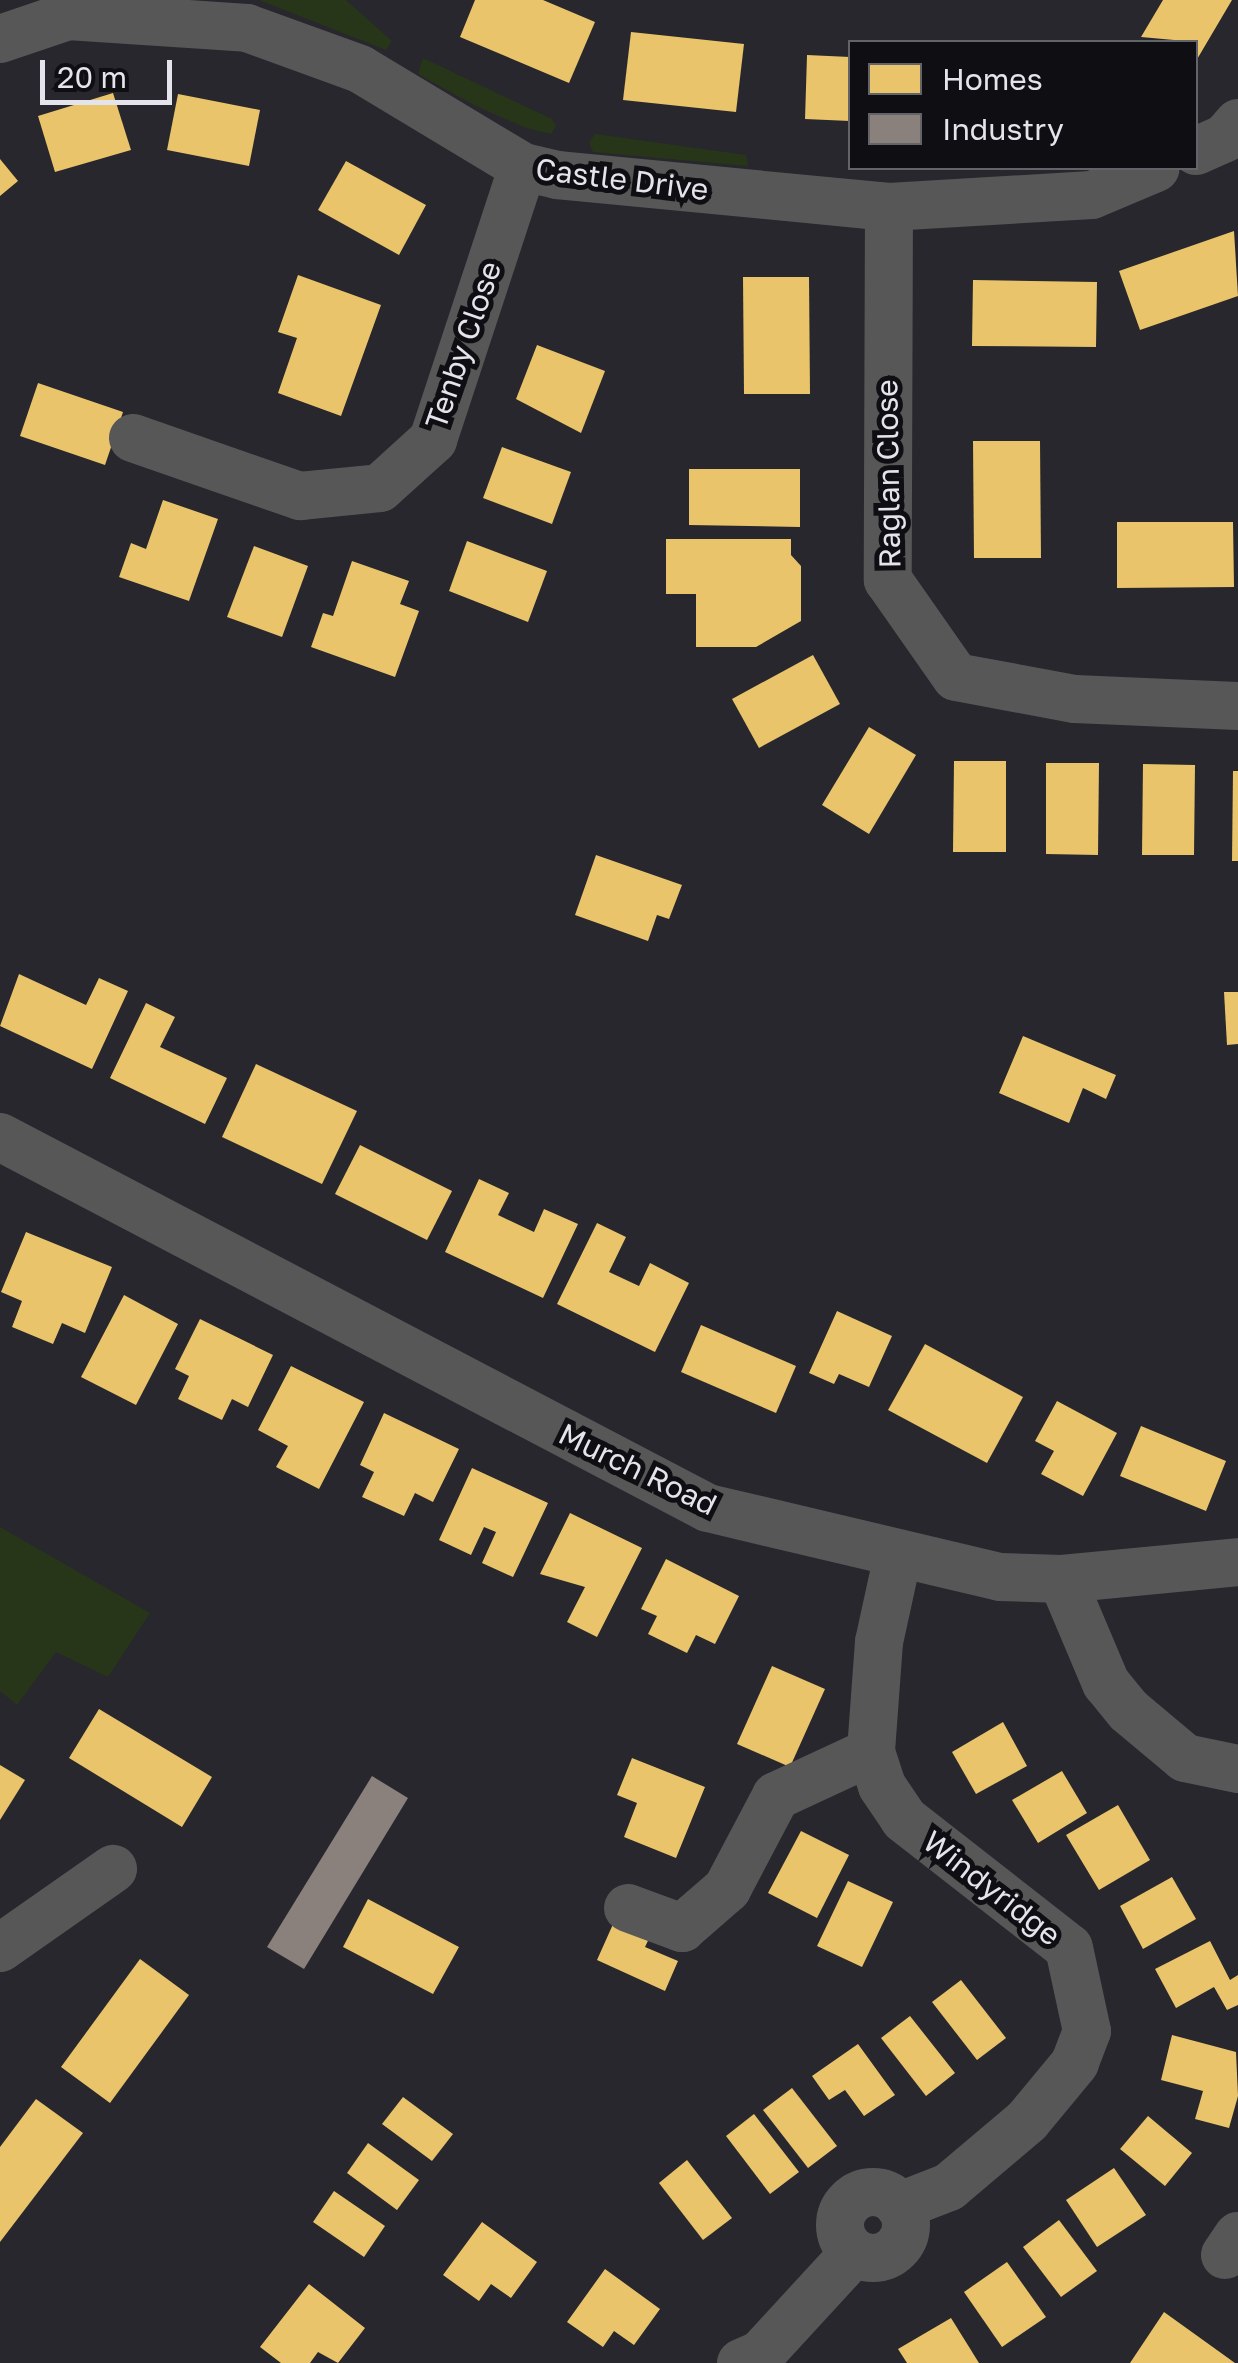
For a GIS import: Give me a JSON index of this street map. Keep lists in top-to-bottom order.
{
  "streets": {
    "street": [
      "Castle Drive",
      "Tenby Close",
      "Raglan Close",
      "Murch Road",
      "Windyridge"
    ]
  },
  "crossings": [
    ["Castle Drive", "Tenby Close"],
    ["Castle Drive", "Raglan Close"],
    ["Murch Road", "Windyridge"]
  ],
  "legend": ["Homes", "Industry"],
  "scale_bar": "20 m"
}
